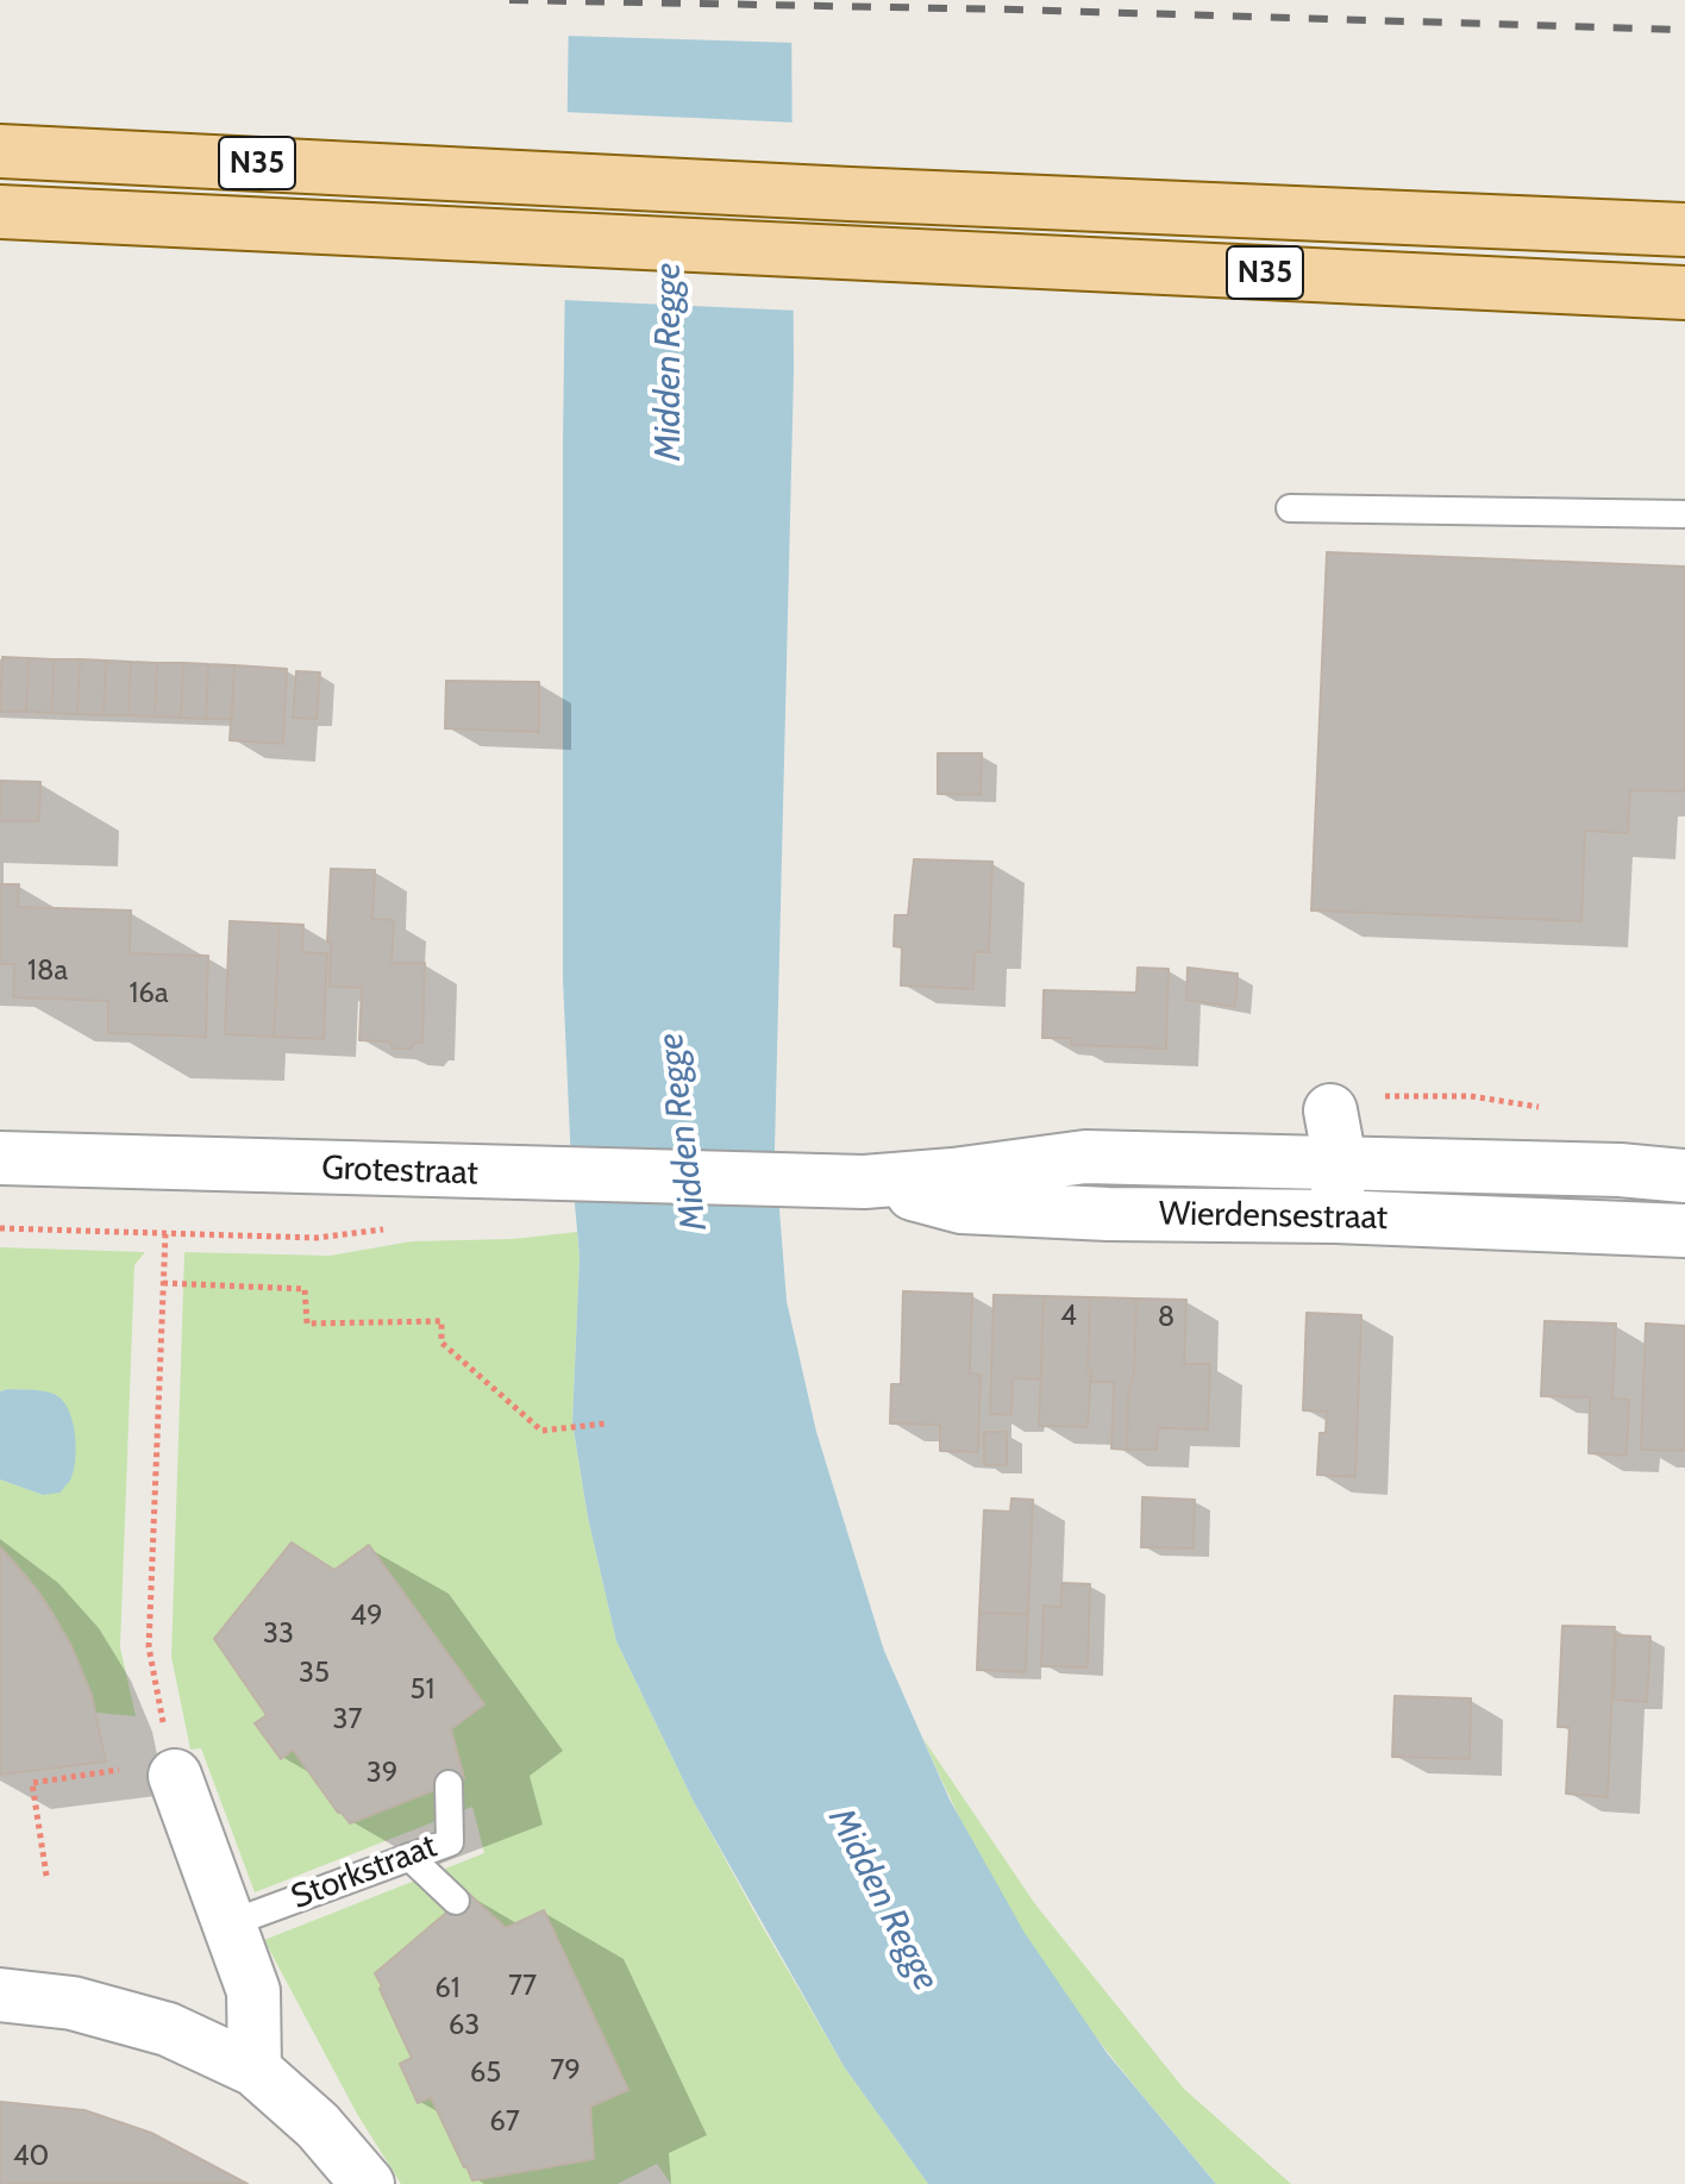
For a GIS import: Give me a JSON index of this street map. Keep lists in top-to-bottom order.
{
  "streets": {
    "main road": ["N35"],
    "street": ["Grotestraat", "Wierdensestraat"],
    "lane": ["Storkstraat"]
  },
  "crossings": [
    ["Grotestraat", "Wierdensestraat"]
  ],
  "water": ["Midden Regge"],
  "house_numbers": [
    "18a",
    "16a",
    "4",
    "8",
    "49",
    "33",
    "35",
    "51",
    "37",
    "39",
    "77",
    "61",
    "63",
    "79",
    "65",
    "67",
    "40"
  ]
}
